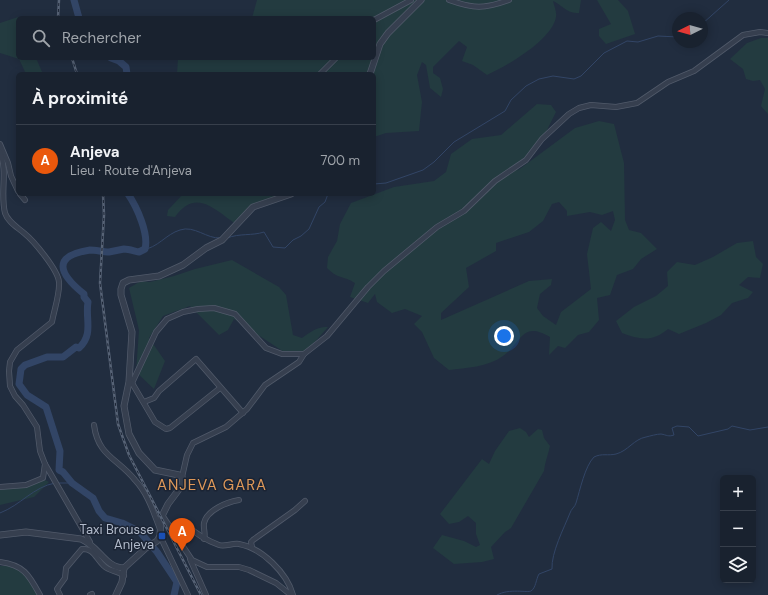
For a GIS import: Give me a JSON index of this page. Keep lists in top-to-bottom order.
{
  "districts": ["ANJEVA GARA"],
  "places": {
    "transit": ["Taxi Brousse Anjeva"]
  },
  "north": "left",
  "page": {
    "search": "Rechercher",
    "heading": "À proximité",
    "list": [
      {
        "mark": "A",
        "name": "Anjeva",
        "note": "Lieu · Route d'Anjeva",
        "value": "700 m"
      }
    ],
    "map_buttons": ["+", "−"],
    "pins": "A"
  }
}
